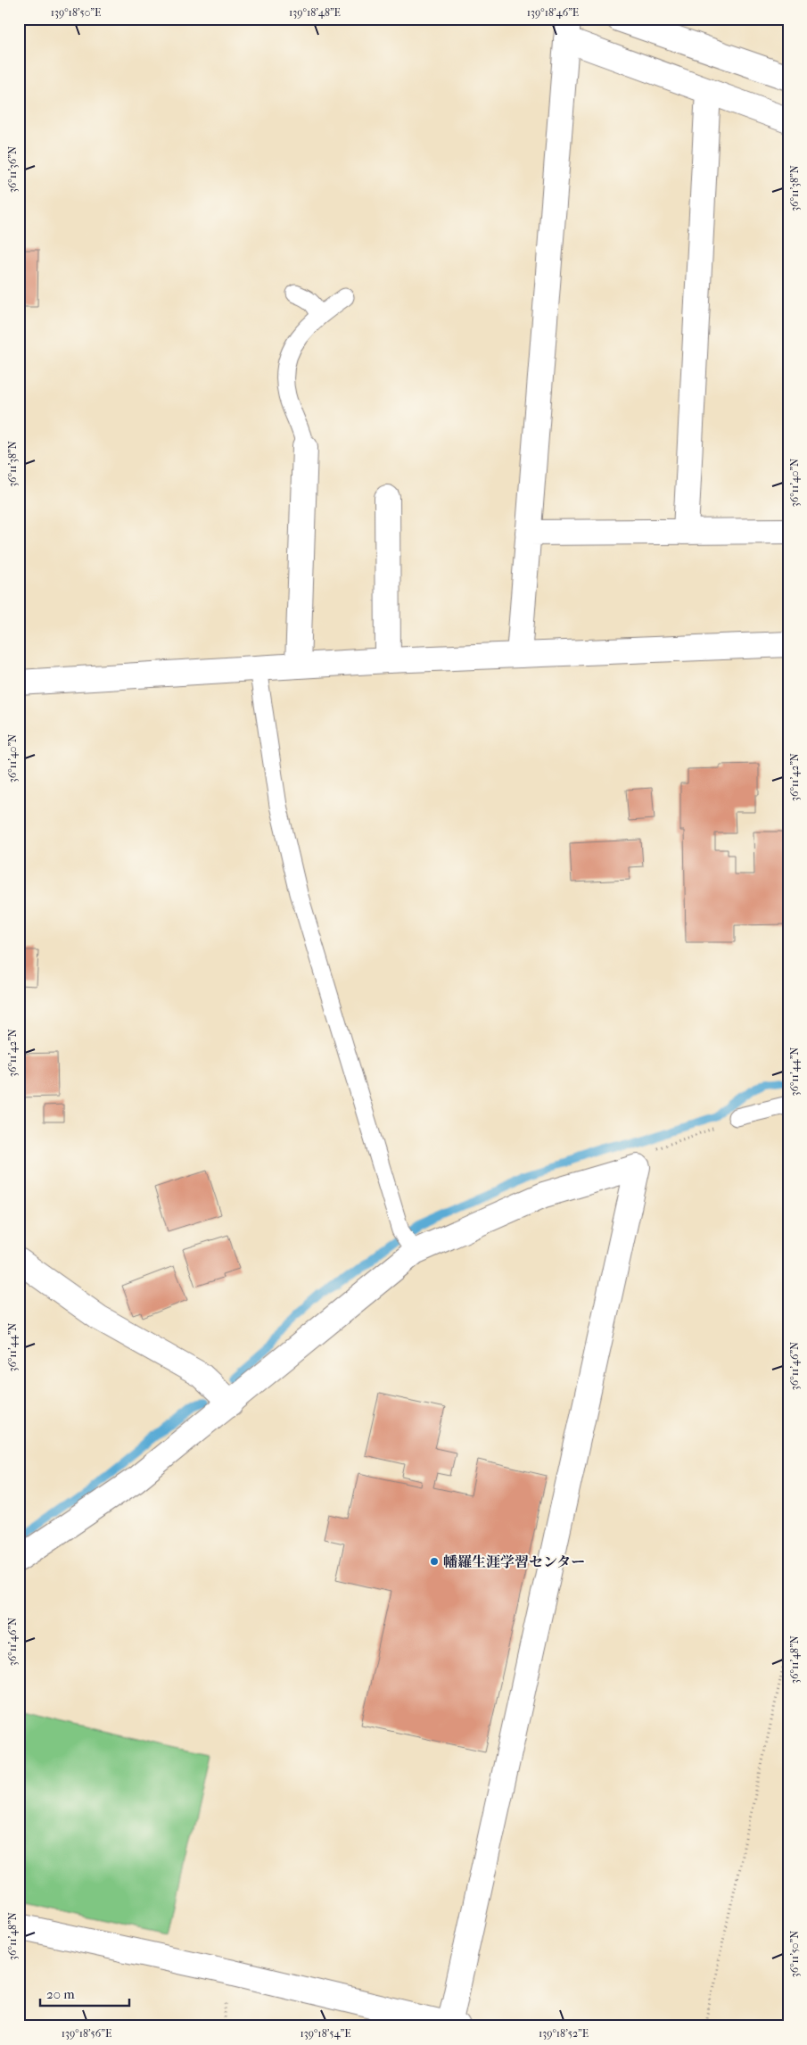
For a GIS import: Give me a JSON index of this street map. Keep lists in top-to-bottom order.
{
  "places": ["幡羅生涯学習センター"],
  "scale_bar": "20 m",
  "coordinates": [
    "139°18'50\"E",
    "139°18'48\"E",
    "139°18'46\"E",
    "36°11'36\"N",
    "36°11'38\"N",
    "36°11'40\"N",
    "36°11'42\"N",
    "36°11'44\"N",
    "36°11'46\"N",
    "36°11'48\"N",
    "36°11'50\"N",
    "139°18'56\"E",
    "139°18'54\"E",
    "139°18'52\"E"
  ]
}
